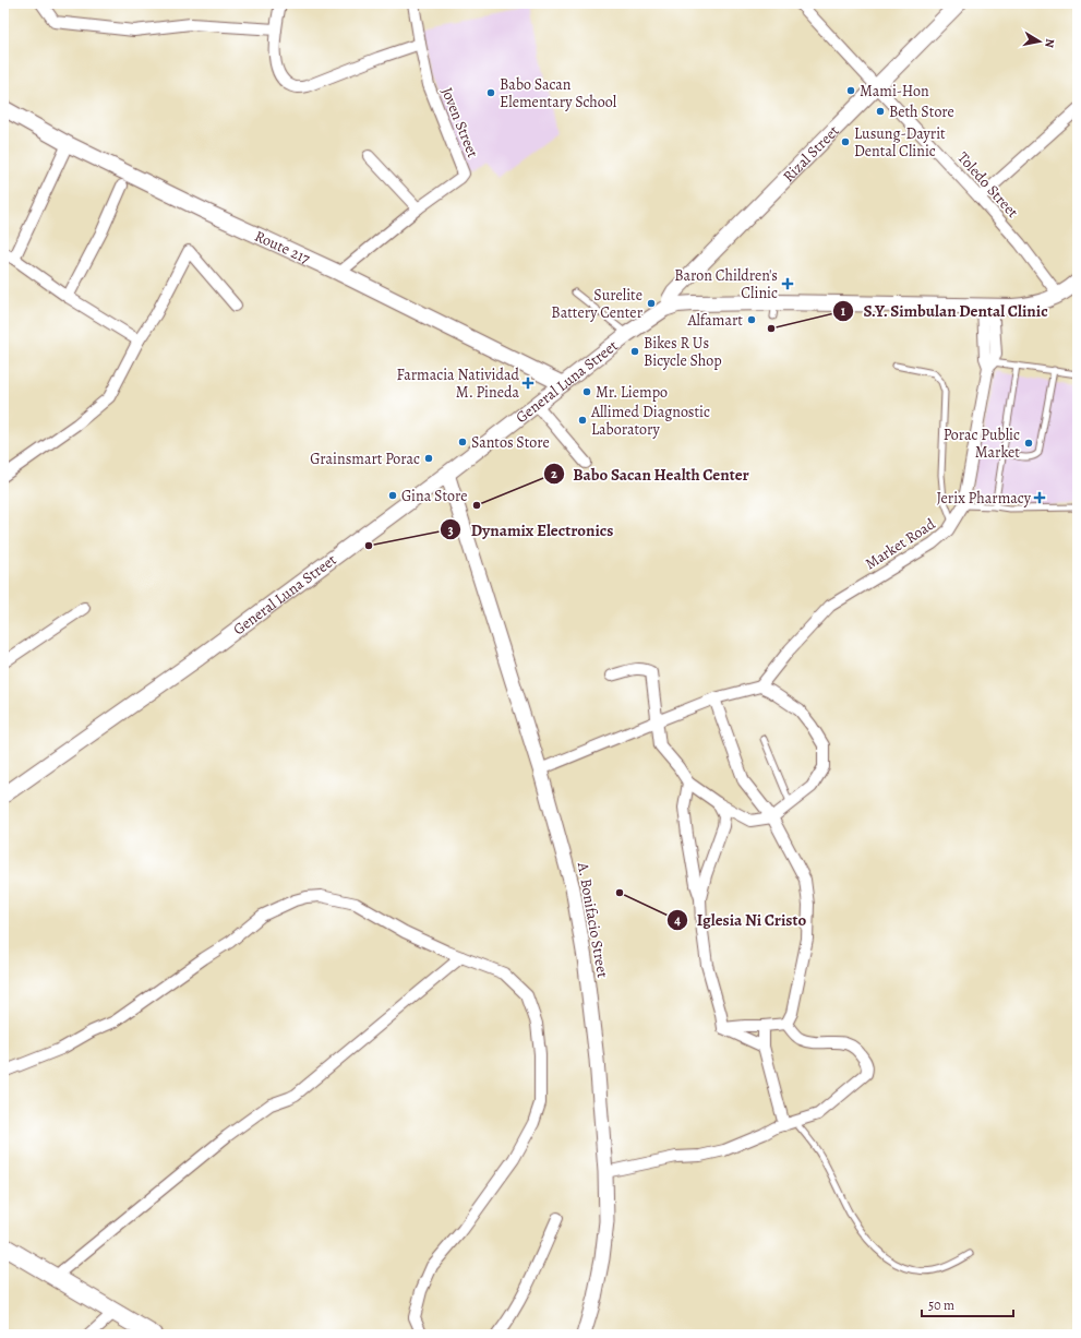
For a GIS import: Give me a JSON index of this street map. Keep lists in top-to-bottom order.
{
  "streets": {
    "main road": ["Rizal Street", "Route 217", "General Luna Street"],
    "street": [
      "Joven Street",
      "Toledo Street",
      "Market Road",
      "A. Bonifacio Street"
    ]
  },
  "crossings": [
    ["Joven Street", "Route 217"],
    ["Rizal Street", "Toledo Street"],
    ["Rizal Street", "General Luna Street"],
    ["Toledo Street", "General Luna Street"],
    ["Route 217", "General Luna Street"],
    ["General Luna Street", "Market Road"],
    ["General Luna Street", "A. Bonifacio Street"]
  ],
  "places": {
    "other": [
      "Mami-Hon",
      "Babo Sacan Elementary School",
      "Beth Store",
      "Lusung-Dayrit Dental Clinic",
      "Surelite Battery Center",
      "Alfamart",
      "S.Y. Simbulan Dental Clinic",
      "Bikes R Us Bicycle Shop",
      "Mr. Liempo",
      "Allimed Diagnostic Laboratory",
      "Santos Store",
      "Porac Public Market",
      "Grainsmart Porac",
      "Gina Store",
      "Babo Sacan Health Center",
      "Dynamix Electronics",
      "Iglesia Ni Cristo"
    ],
    "health": ["Baron Children's Clinic", "Farmacia Natividad M. Pineda", "Jerix Pharmacy"]
  },
  "scale_bar": "50 m",
  "north": "right"
}
